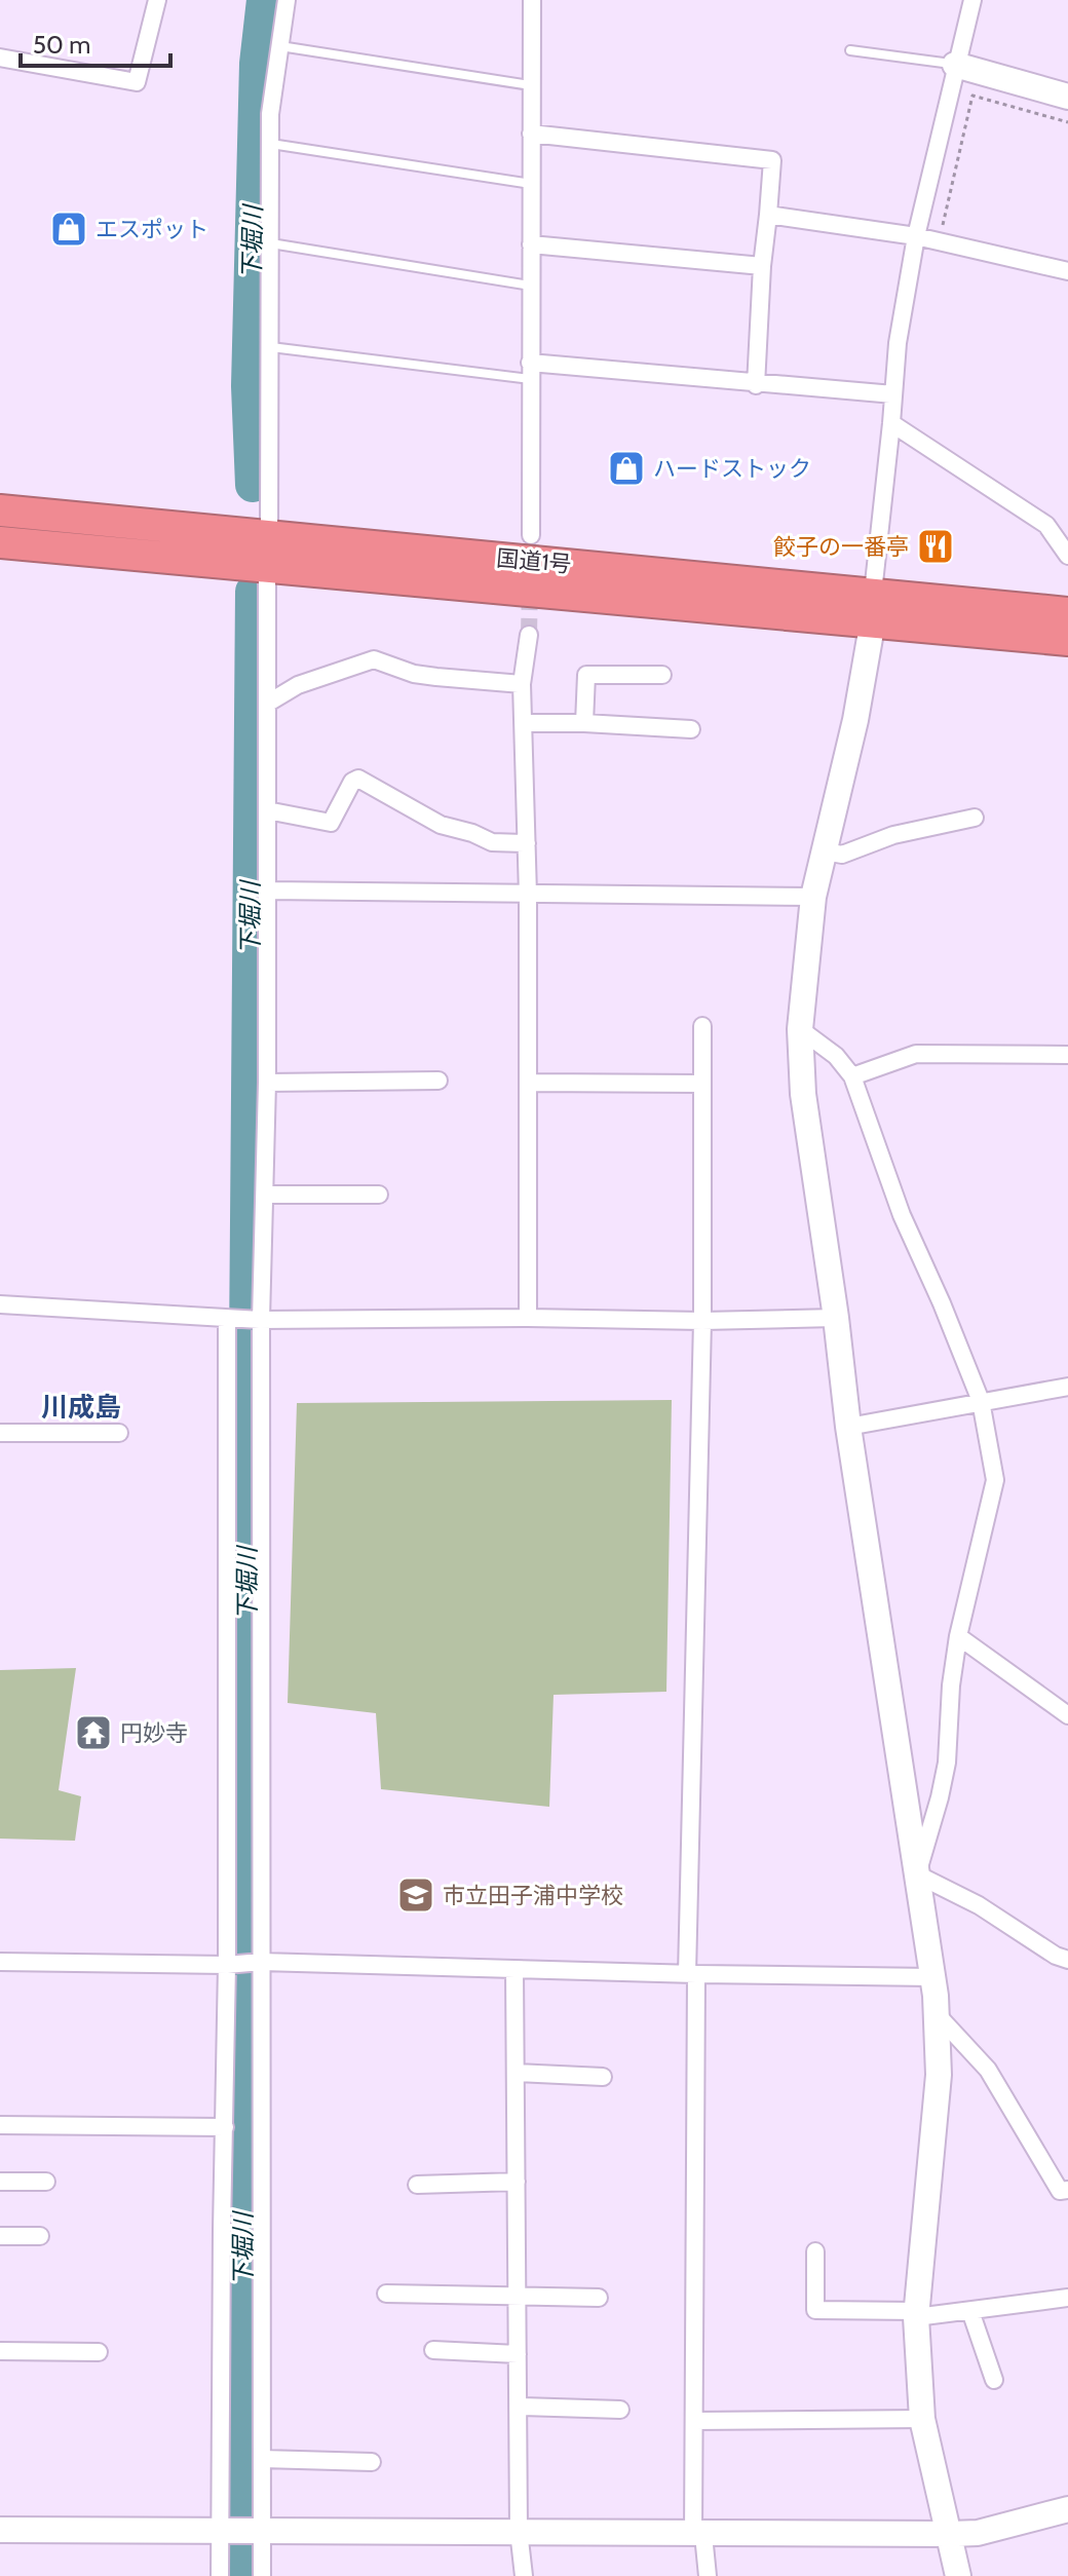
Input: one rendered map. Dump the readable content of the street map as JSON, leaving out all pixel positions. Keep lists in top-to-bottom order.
{
  "streets": {
    "highway": ["国道1号"]
  },
  "districts": ["川成島"],
  "water": ["下堀川"],
  "places": {
    "shop": ["エスポット", "ハードストック"],
    "restaurant": ["餃子の一番亭"],
    "temple": ["円妙寺"],
    "school or university": ["市立田子浦中学校"]
  },
  "scale_bar": "50 m"
}
